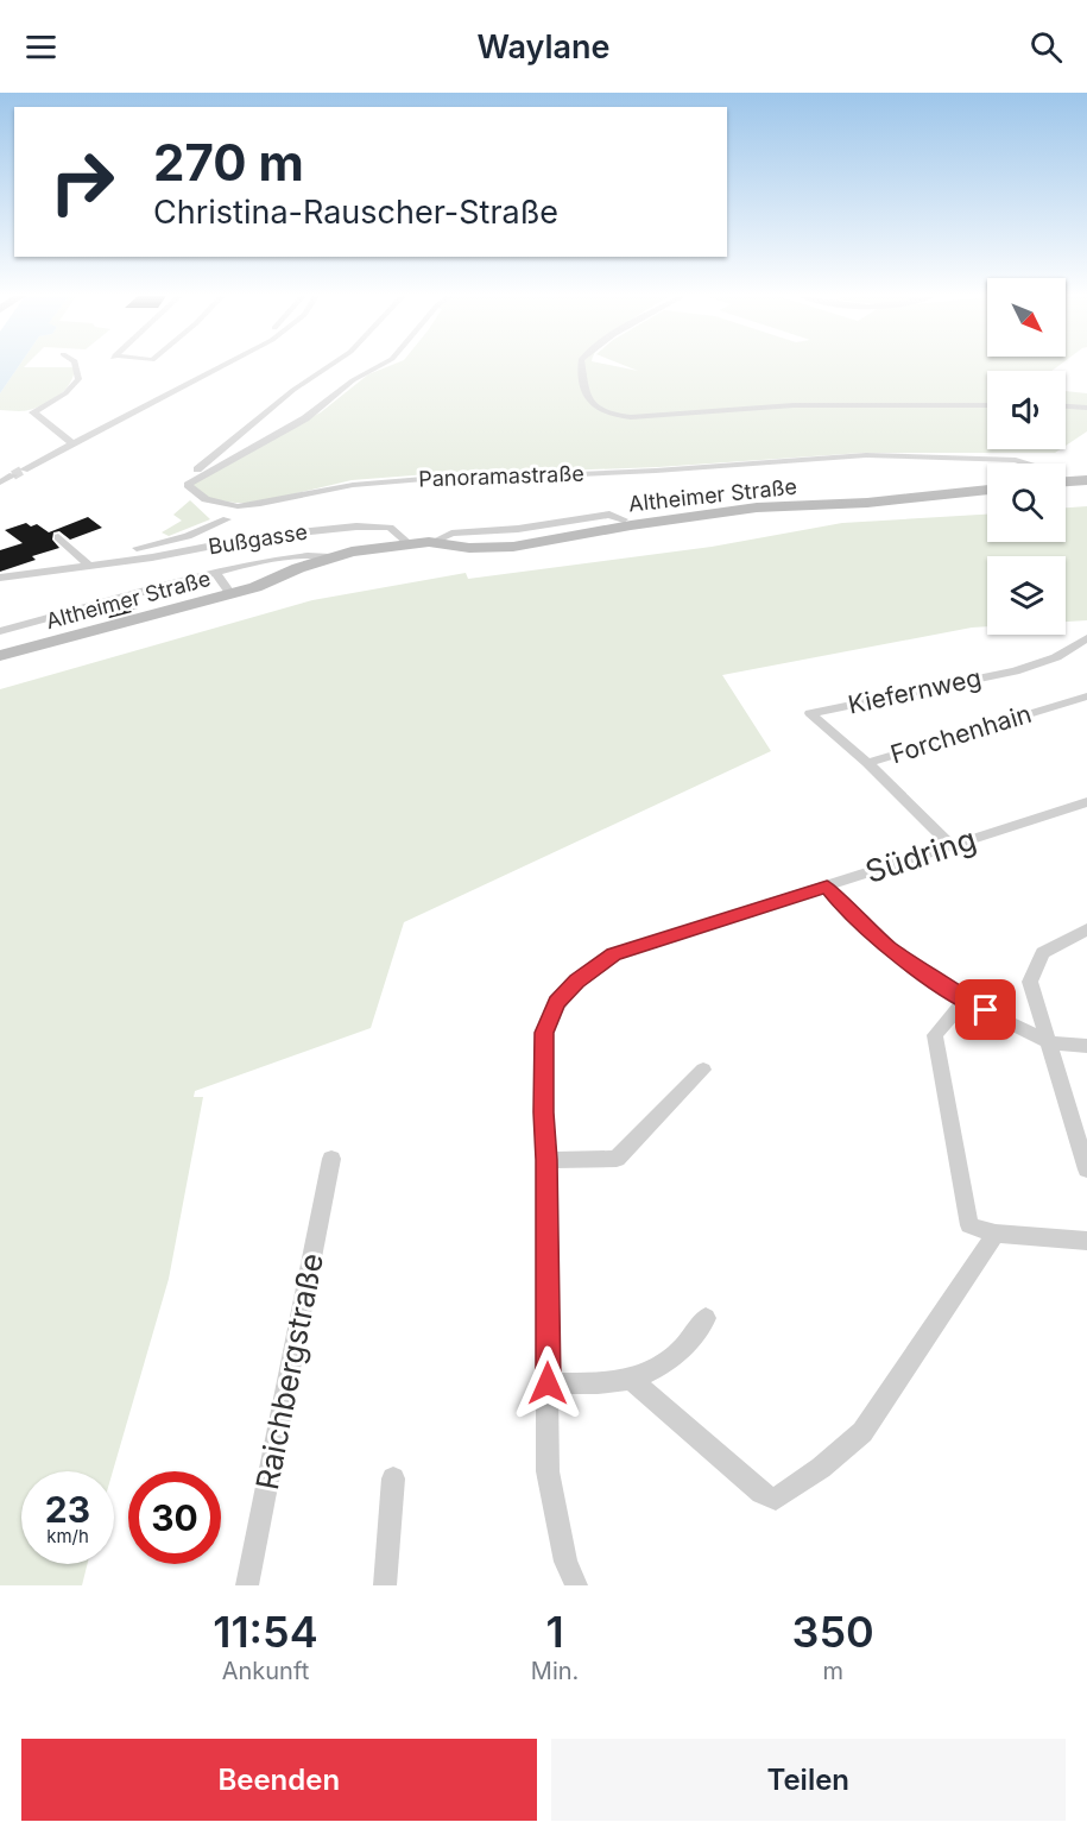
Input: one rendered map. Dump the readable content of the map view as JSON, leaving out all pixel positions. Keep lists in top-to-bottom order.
{
  "streets": {
    "street": [
      "Panoramastraße",
      "Altheimer Straße",
      "Bußgasse",
      "Kiefernweg",
      "Forchenhain",
      "Südring",
      "Raichbergstraße"
    ]
  },
  "crossings": [
    ["Altheimer Straße", "Bußgasse"],
    ["Kiefernweg", "Forchenhain"],
    ["Forchenhain", "Südring"]
  ],
  "north": "bottom right",
  "page": {
    "header": "Waylane",
    "turn": ["270 m", "Christina-Rauscher-Straße"],
    "speed": "23 km/h",
    "limit": "30",
    "eta": [
      "11:54",
      "Ankunft",
      "1",
      "Min.",
      "350",
      "m"
    ],
    "buttons": ["Beenden", "Teilen"]
  }
}
